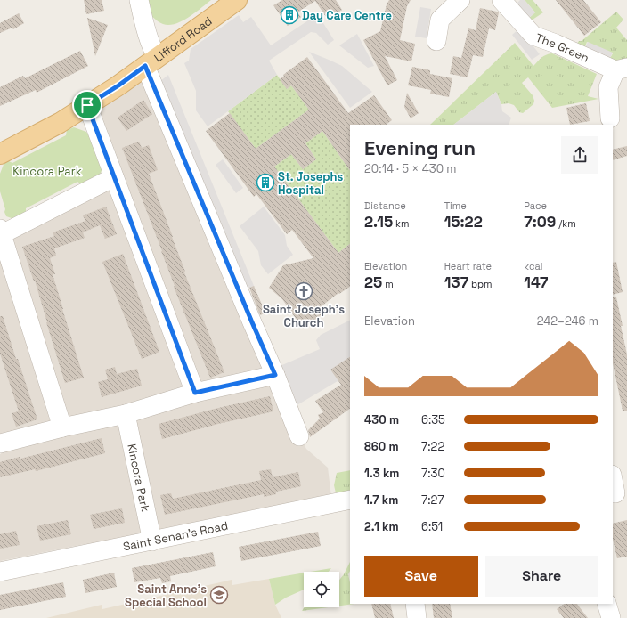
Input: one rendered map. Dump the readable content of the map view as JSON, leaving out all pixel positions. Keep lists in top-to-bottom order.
{
  "streets": {
    "main road": ["Lifford Road"],
    "street": ["The Green", "Kincora Park", "Saint Senan's Road"]
  },
  "crossings": [
    ["Kincora Park", "Saint Senan's Road"]
  ],
  "parks": ["Kincora Park"],
  "places": {
    "building": ["Day Care Centre", "St. Josephs Hospital"],
    "church": ["Saint Joseph's Church"],
    "school or university": ["Saint Anne's Special School"]
  },
  "page": {
    "heading": ["Evening run", "20:14 · 5 × 430 m"],
    "stats": [
      ["Distance", "2.15 km"],
      ["Time", "15:22"],
      ["Pace", "7:09 /km"],
      ["Elevation", "25 m"],
      ["Heart rate", "137 bpm"],
      ["kcal", "147"]
    ],
    "chart": ["Elevation", "242–246 m"],
    "list": [
      {
        "name": "430 m",
        "note": "6:35"
      },
      {
        "name": "860 m",
        "note": "7:22"
      },
      {
        "name": "1.3 km",
        "note": "7:30"
      },
      {
        "name": "1.7 km",
        "note": "7:27"
      },
      {
        "name": "2.1 km",
        "note": "6:51"
      }
    ],
    "buttons": ["Save", "Share"]
  }
}
